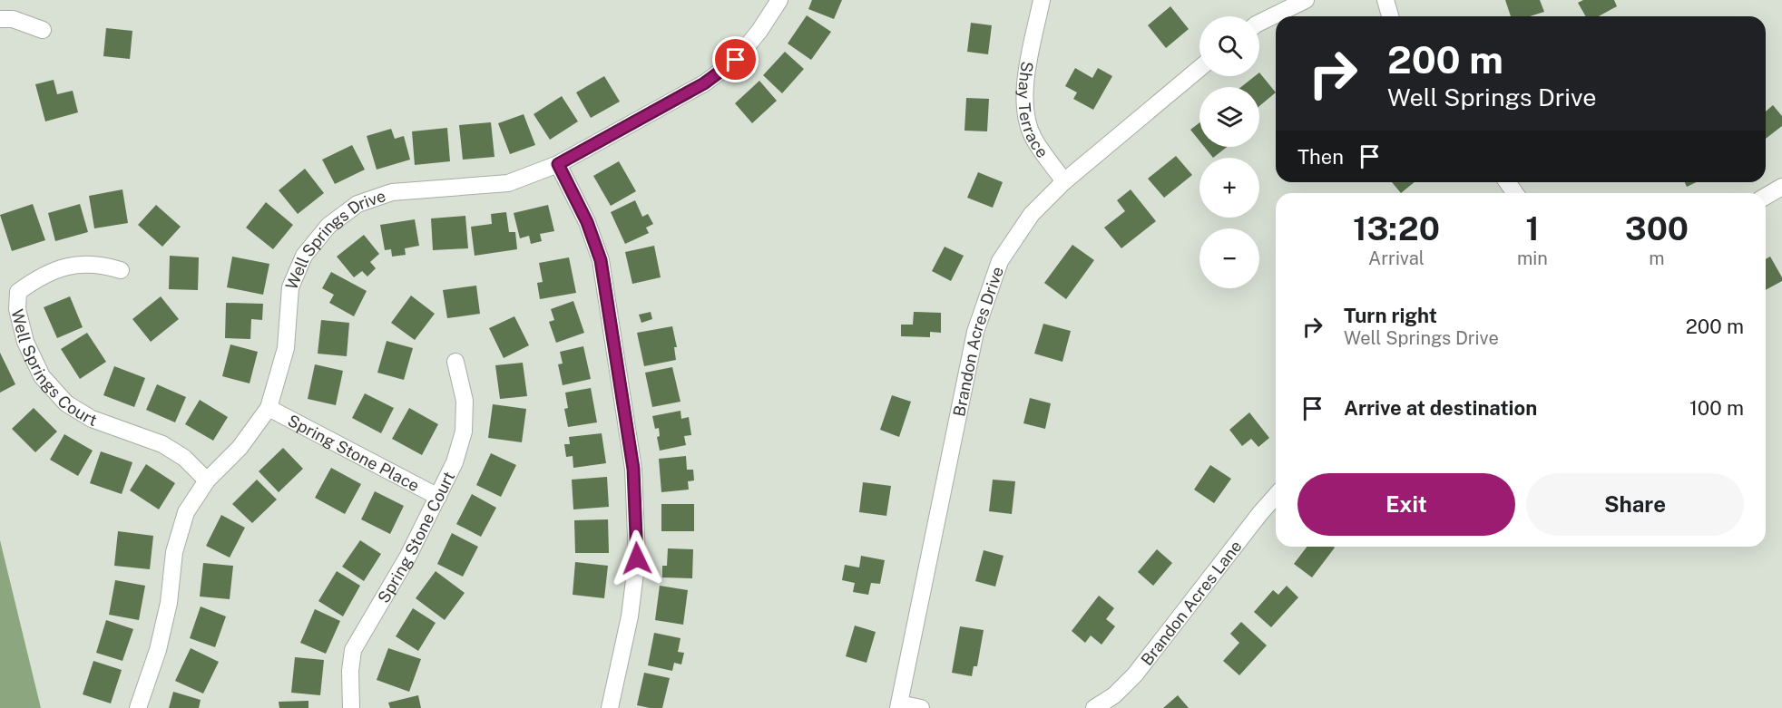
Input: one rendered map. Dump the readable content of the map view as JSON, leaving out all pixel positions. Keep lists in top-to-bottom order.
{
  "streets": {
    "street": [
      "Shay Terrace",
      "Well Springs Drive",
      "Brandon Acres Drive",
      "Well Springs Court",
      "Spring Stone Place",
      "Spring Stone Court",
      "Brandon Acres Lane"
    ]
  },
  "crossings": [
    ["Shay Terrace", "Brandon Acres Drive"],
    ["Well Springs Drive", "Well Springs Court"],
    ["Well Springs Drive", "Spring Stone Place"],
    ["Spring Stone Place", "Spring Stone Court"]
  ],
  "page": {
    "map_buttons": ["+", "−"],
    "turn": ["200 m", "Well Springs Drive"],
    "then": "Then",
    "eta": [
      "13:20",
      "Arrival",
      "1",
      "min",
      "300",
      "m"
    ],
    "list": [
      {
        "name": "Turn right",
        "note": "Well Springs Drive",
        "value": "200 m"
      },
      {
        "name": "Arrive at destination",
        "value": "100 m"
      }
    ],
    "buttons": ["Exit", "Share"]
  }
}
